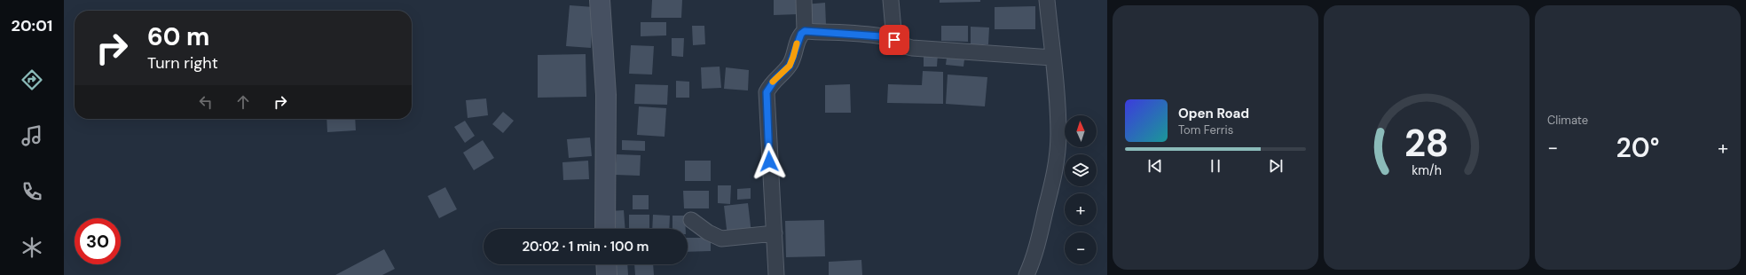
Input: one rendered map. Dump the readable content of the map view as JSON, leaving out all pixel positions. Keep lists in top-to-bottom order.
{
  "north": "top",
  "page": {
    "tabs": "20:01",
    "tile": "Climate",
    "turn": ["60 m", "Turn right"],
    "song": ["Open Road", "Tom Ferris"],
    "map_buttons": ["+", "−"],
    "heat": ["−", "20°", "+"],
    "limit": "30",
    "trip": "20:02 · 1 min · 100 m",
    "gauge": ["28", "km/h"]
  }
}
